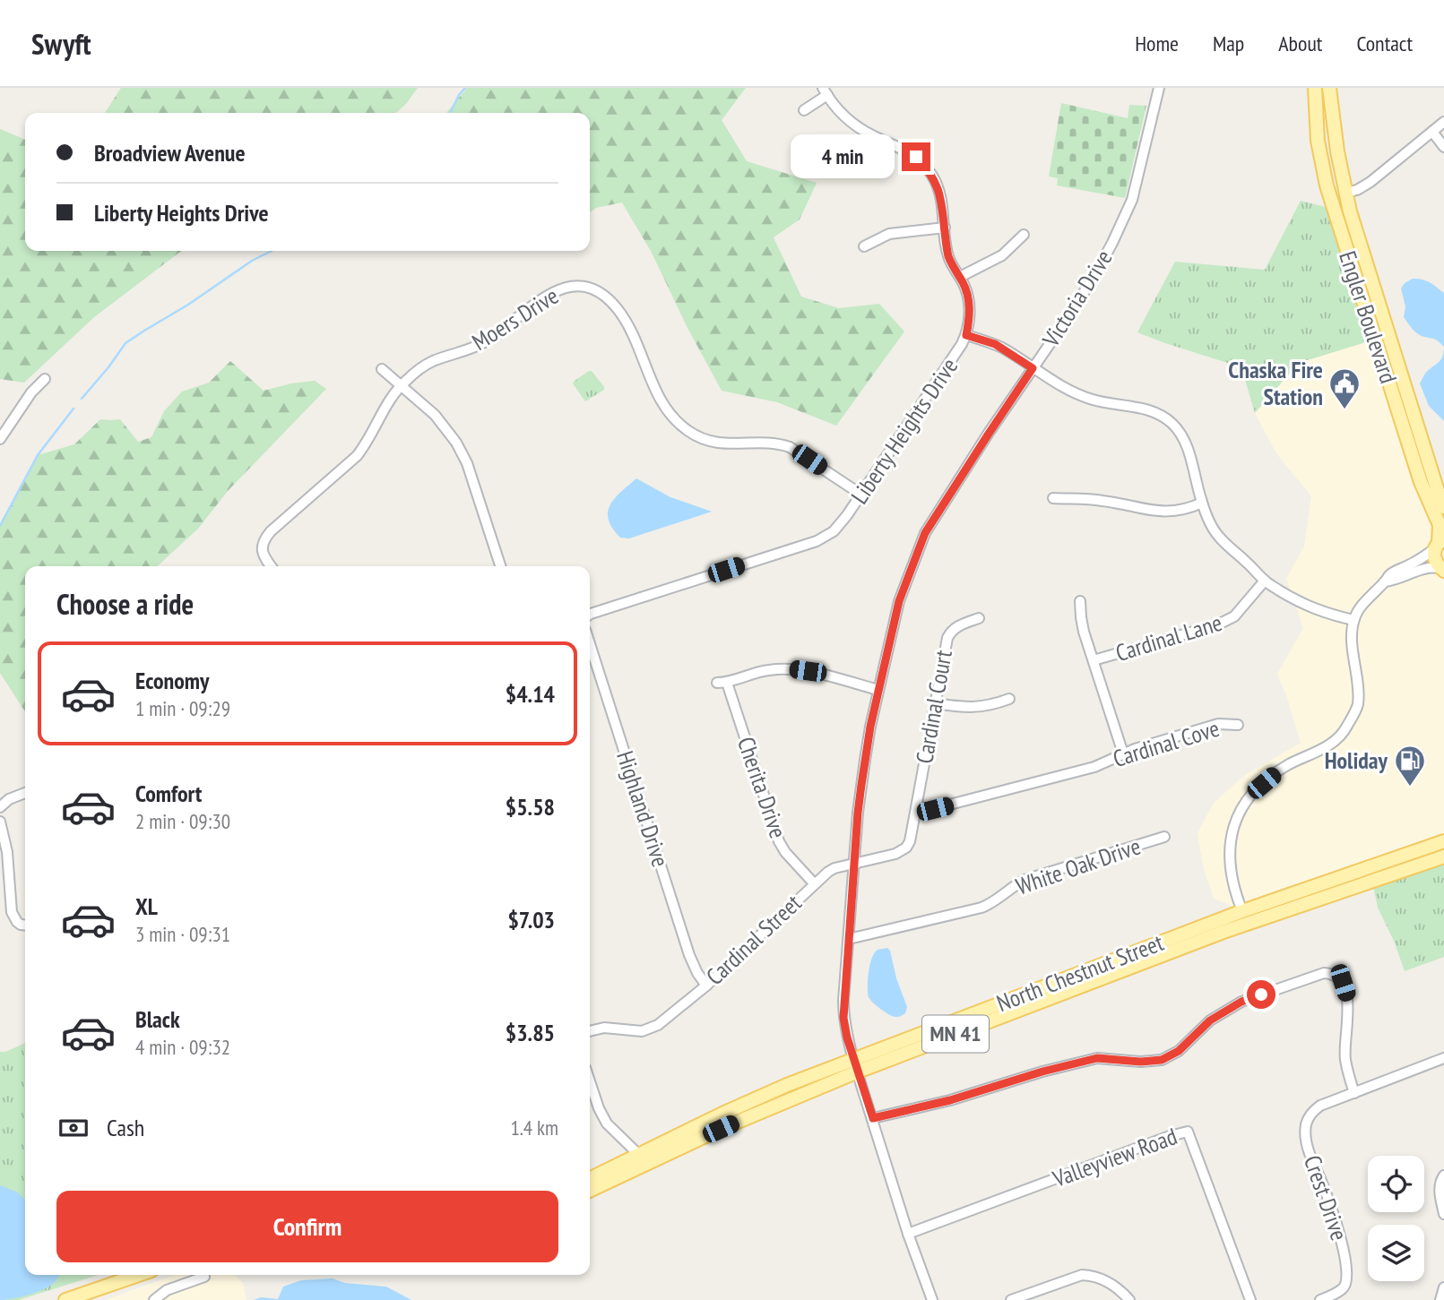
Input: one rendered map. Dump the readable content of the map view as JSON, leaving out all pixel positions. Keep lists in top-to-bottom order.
{
  "streets": {
    "main road": ["Engler Boulevard", "North Chestnut Street", "MN 41"],
    "street": [
      "Victoria Drive",
      "Moers Drive",
      "Liberty Heights Drive",
      "Cardinal Lane",
      "Cardinal Court",
      "Cardinal Cove",
      "Cherita Drive",
      "Highland Drive",
      "White Oak Drive",
      "Cardinal Street",
      "Valleyview Road",
      "Crest Drive"
    ]
  },
  "crossings": [
    ["Victoria Drive", "Cherita Drive"],
    ["Victoria Drive", "White Oak Drive"],
    ["Victoria Drive", "Cardinal Street"],
    ["Victoria Drive", "North Chestnut Street"],
    ["Victoria Drive", "Valleyview Road"],
    ["Moers Drive", "Liberty Heights Drive"],
    ["Cardinal Court", "Cardinal Cove"],
    ["Cherita Drive", "Cardinal Street"],
    ["Highland Drive", "Cardinal Street"]
  ],
  "places": {
    "public building": ["Chaska Fire Station"],
    "fuel station": ["Holiday"]
  },
  "page": {
    "header": "Swyft",
    "nav": [
      "Home",
      "Map",
      "About",
      "Contact"
    ],
    "banner": ["Broadview Avenue", "Liberty Heights Drive"],
    "bubble": "4 min",
    "heading": "Choose a ride",
    "list": [
      {
        "name": "Economy",
        "note": "1 min · 09:29",
        "value": "$4.14"
      },
      {
        "name": "Comfort",
        "note": "2 min · 09:30",
        "value": "$5.58"
      },
      {
        "name": "XL",
        "note": "3 min · 09:31",
        "value": "$7.03"
      },
      {
        "name": "Black",
        "note": "4 min · 09:32",
        "value": "$3.85"
      }
    ],
    "pay": ["Cash", "1.4 km"],
    "buttons": "Confirm"
  }
}
